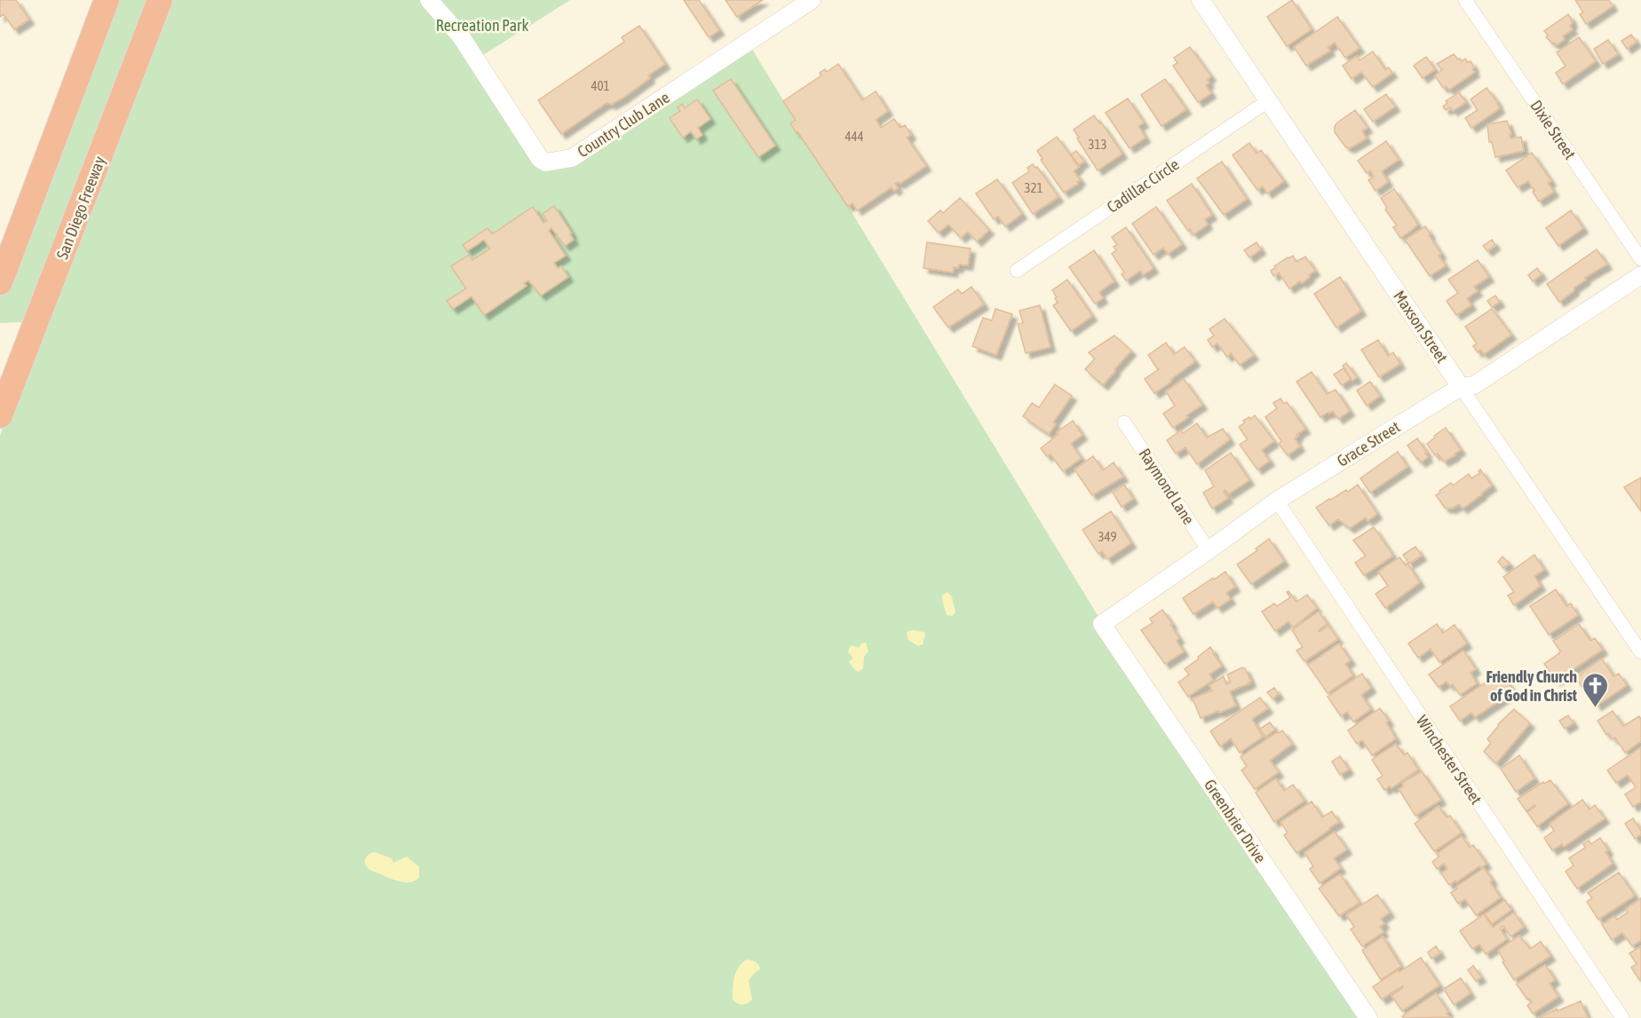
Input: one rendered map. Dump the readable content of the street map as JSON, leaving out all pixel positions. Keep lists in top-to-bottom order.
{
  "streets": {
    "highway": ["San Diego Freeway"],
    "street": [
      "Country Club Lane",
      "Dixie Street",
      "Cadillac Circle",
      "Maxson Street",
      "Grace Street",
      "Raymond Lane",
      "Winchester Street",
      "Greenbrier Drive"
    ]
  },
  "crossings": [
    ["Cadillac Circle", "Maxson Street"],
    ["Maxson Street", "Grace Street"],
    ["Grace Street", "Raymond Lane"],
    ["Grace Street", "Winchester Street"],
    ["Grace Street", "Greenbrier Drive"]
  ],
  "parks": ["Recreation Park"],
  "places": {
    "church": ["Friendly Church of God in Christ"]
  },
  "house_numbers": [
    "401",
    "444",
    "313",
    "321",
    "349"
  ]
}
